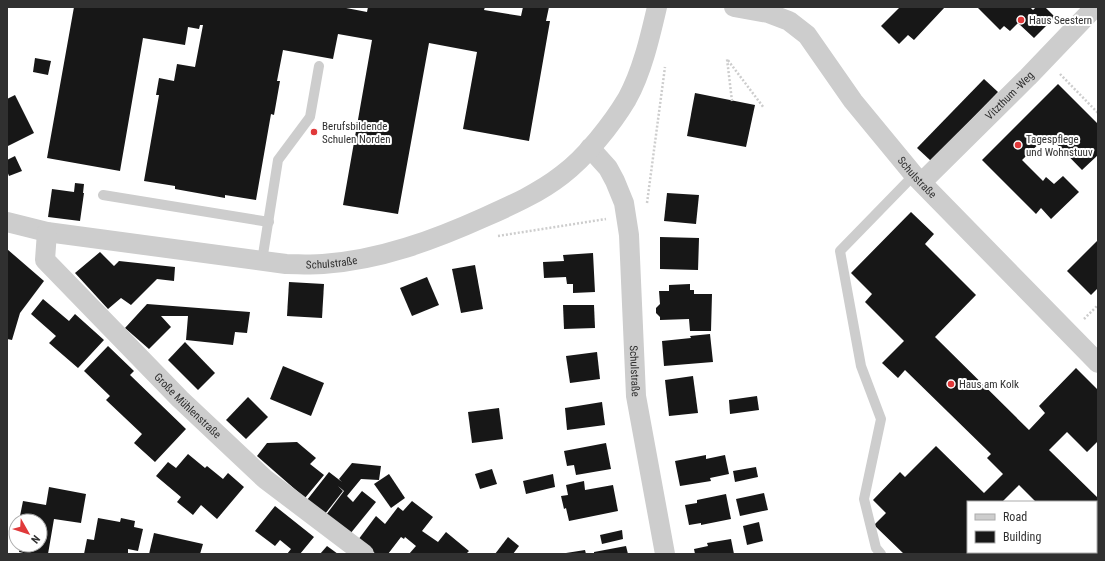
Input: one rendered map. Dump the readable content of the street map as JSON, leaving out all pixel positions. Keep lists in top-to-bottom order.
{
  "streets": {
    "street": ["Vitzthum -Weg", "Schulstraße", "Große Mühlenstraße"]
  },
  "crossings": [
    ["Vitzthum -Weg", "Schulstraße"],
    ["Schulstraße", "Große Mühlenstraße"]
  ],
  "places": [
    "Haus Seestern",
    "Berufsbildende Schulen Norden",
    "Tagespflege und Wohnstuuv",
    "Haus am Kolk"
  ],
  "legend": ["Road", "Building"],
  "north": "bottom right"
}
